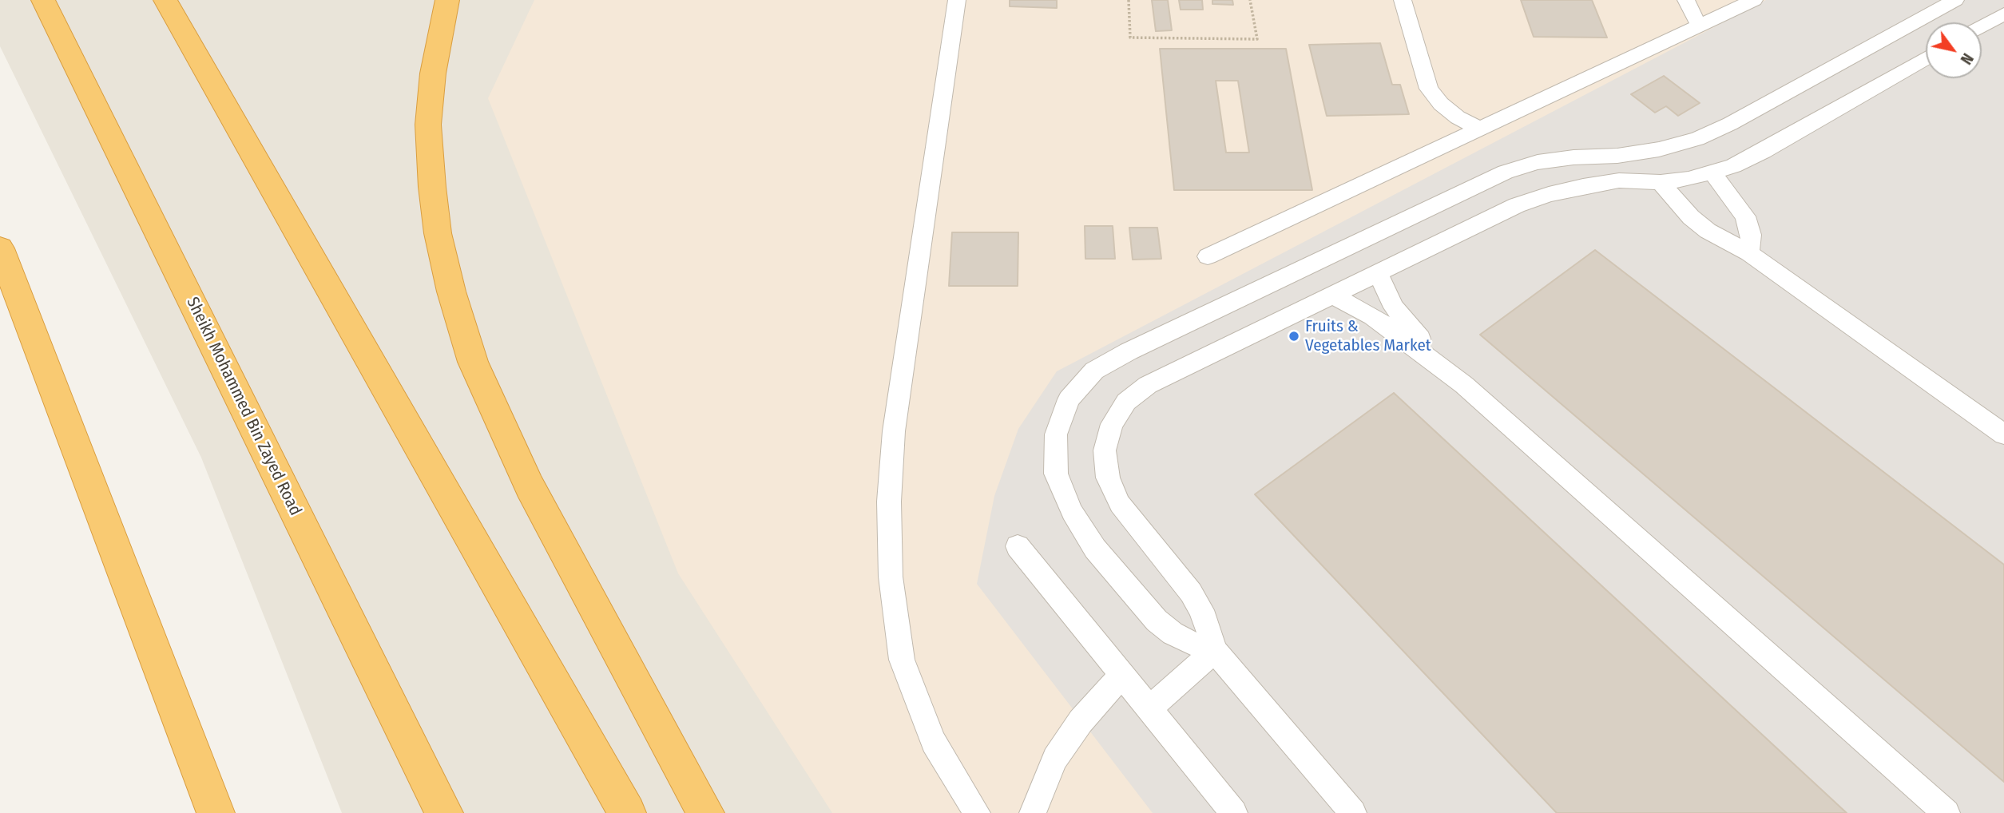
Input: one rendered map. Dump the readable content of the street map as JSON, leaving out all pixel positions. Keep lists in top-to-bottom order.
{
  "streets": {
    "highway": ["Sheikh Mohammed Bin Zayed Road"]
  },
  "places": ["Fruits & Vegetables Market"],
  "north": "bottom right"
}
